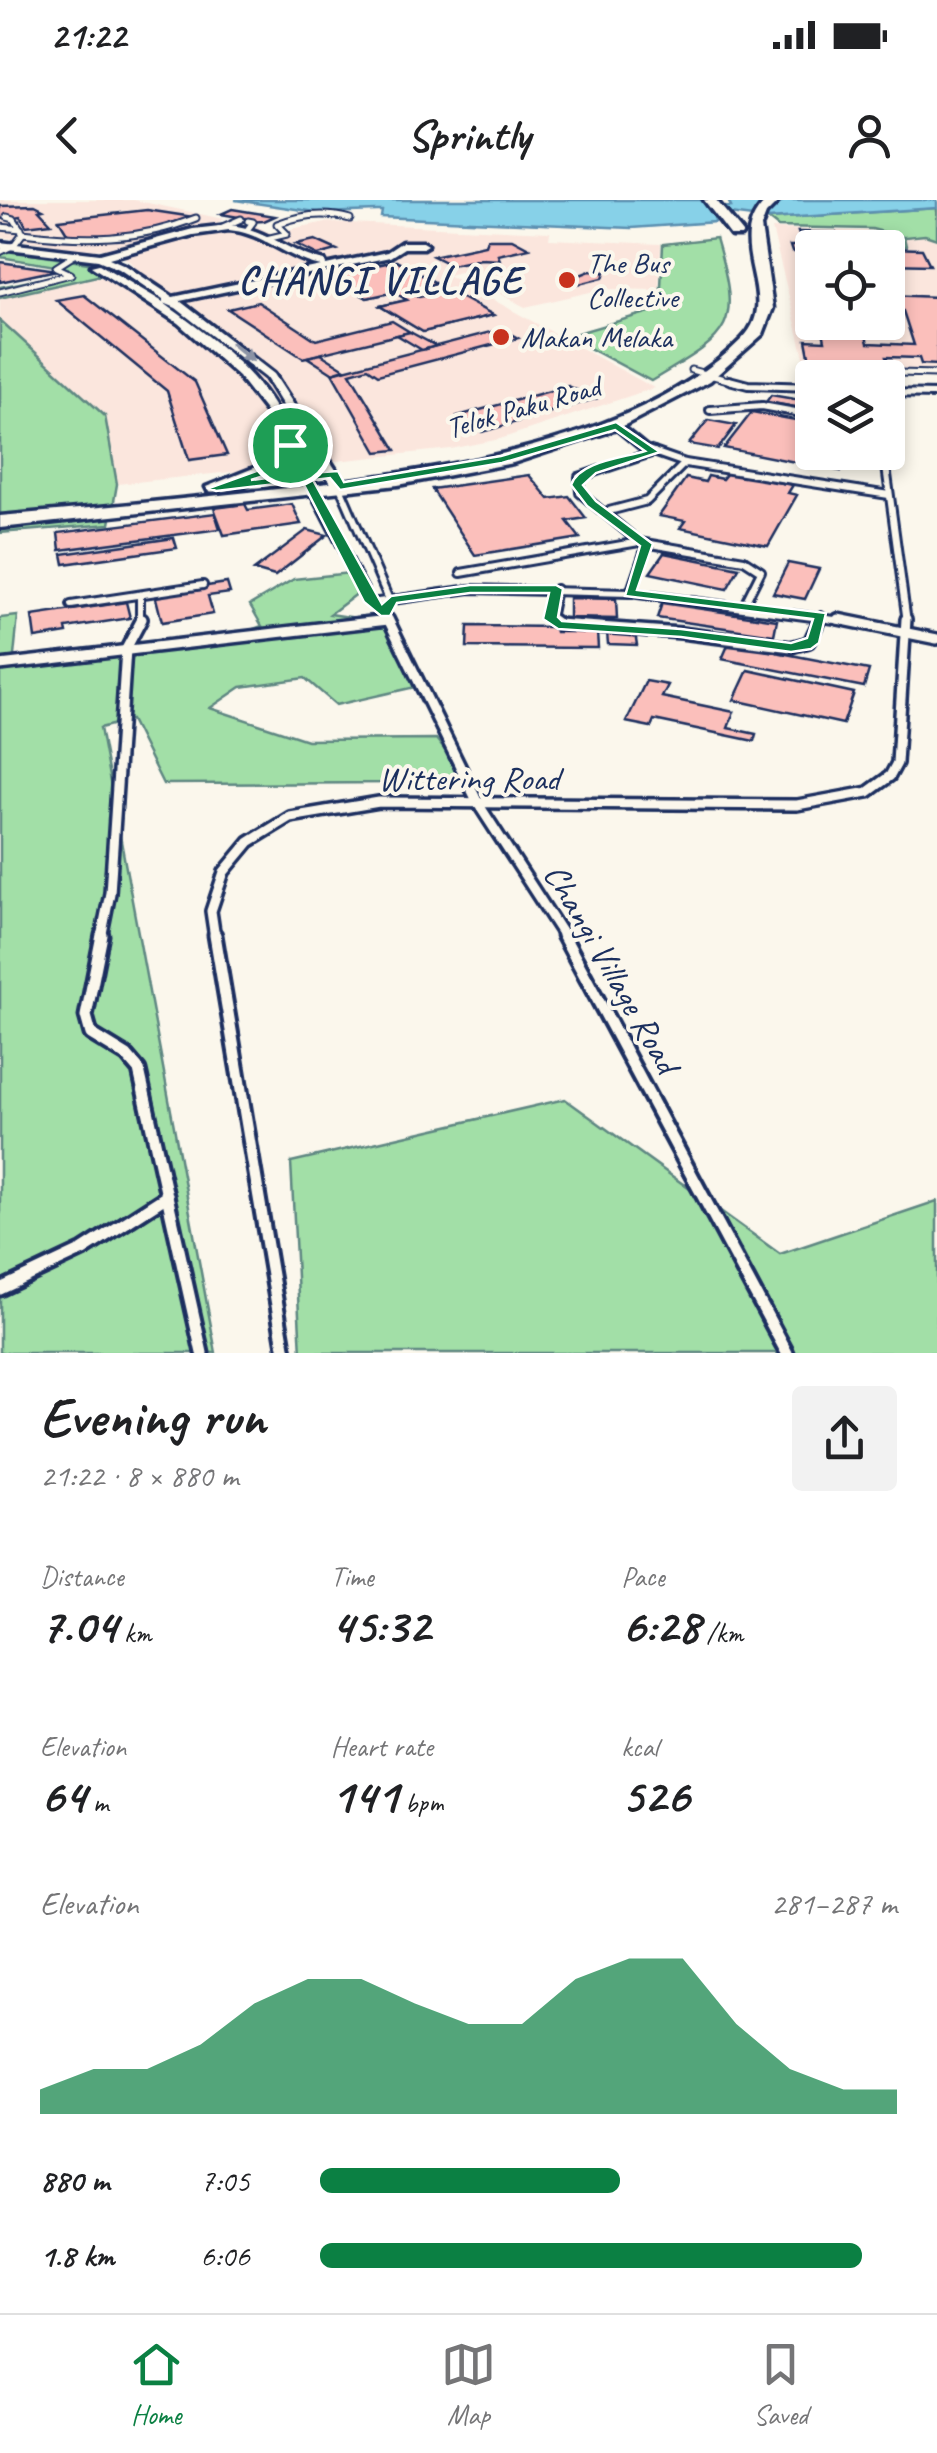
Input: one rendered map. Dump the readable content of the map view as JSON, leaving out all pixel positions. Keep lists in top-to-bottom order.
{
  "streets": {
    "main road": ["Telok Paku Road"],
    "street": ["Changi Village Road"],
    "lane": ["Wittering Road"]
  },
  "crossings": [
    ["Wittering Road", "Changi Village Road"]
  ],
  "districts": ["CHANGI VILLAGE"],
  "places": ["The Bus Collective", "Makan Melaka"],
  "page": {
    "status": "21:22",
    "header": "Sprintly",
    "heading": ["Evening run", "21:22 · 8 × 880 m"],
    "stats": [
      ["Distance", "7.04 km"],
      ["Time", "45:32"],
      ["Pace", "6:28 /km"],
      ["Elevation", "64 m"],
      ["Heart rate", "141 bpm"],
      ["kcal", "526"]
    ],
    "chart": ["Elevation", "281–287 m"],
    "list": [
      {
        "name": "880 m",
        "note": "7:05"
      },
      {
        "name": "1.8 km",
        "note": "6:06"
      }
    ],
    "tabs": ["Home", "Map", "Saved"]
  }
}
